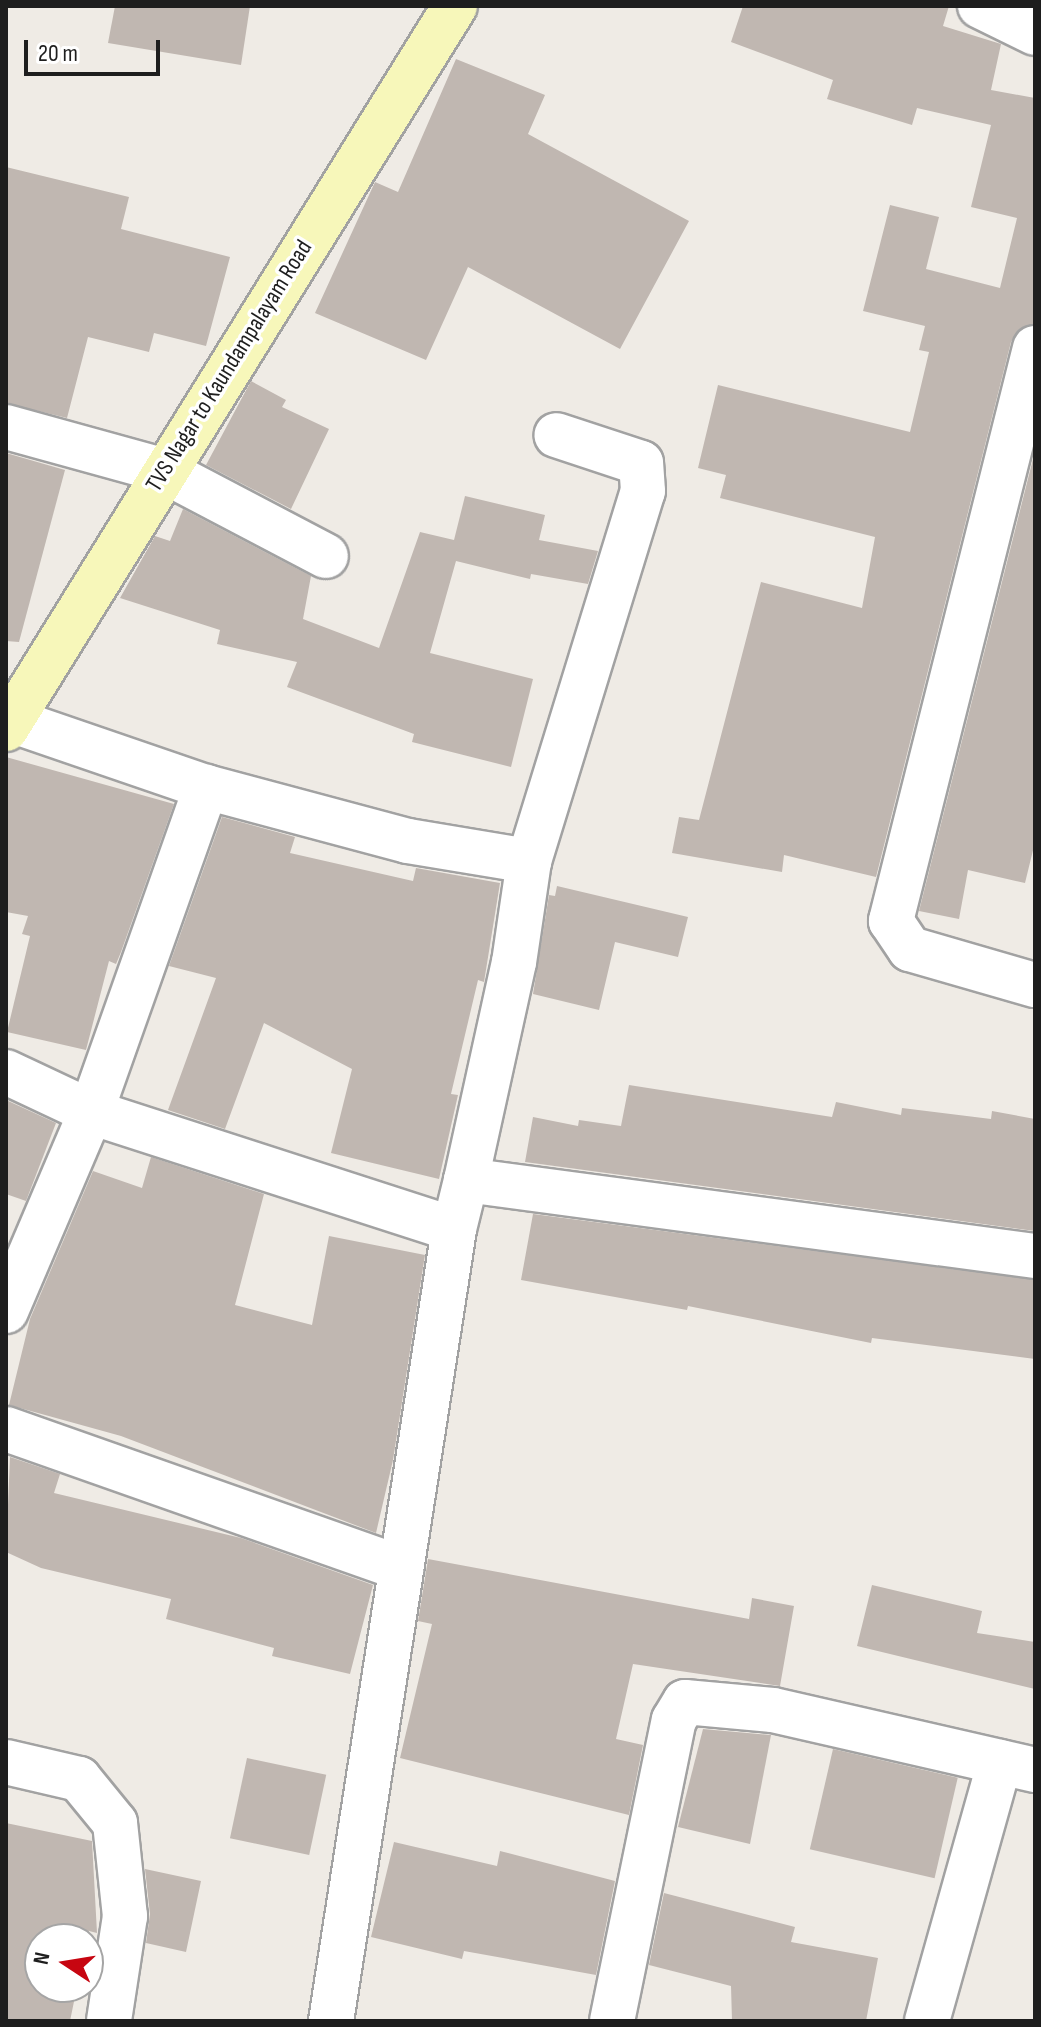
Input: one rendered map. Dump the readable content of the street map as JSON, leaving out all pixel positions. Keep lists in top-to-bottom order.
{
  "streets": {
    "street": ["TVS Nagar to Kaundampalayam Road"]
  },
  "scale_bar": "20 m",
  "north": "left"
}
